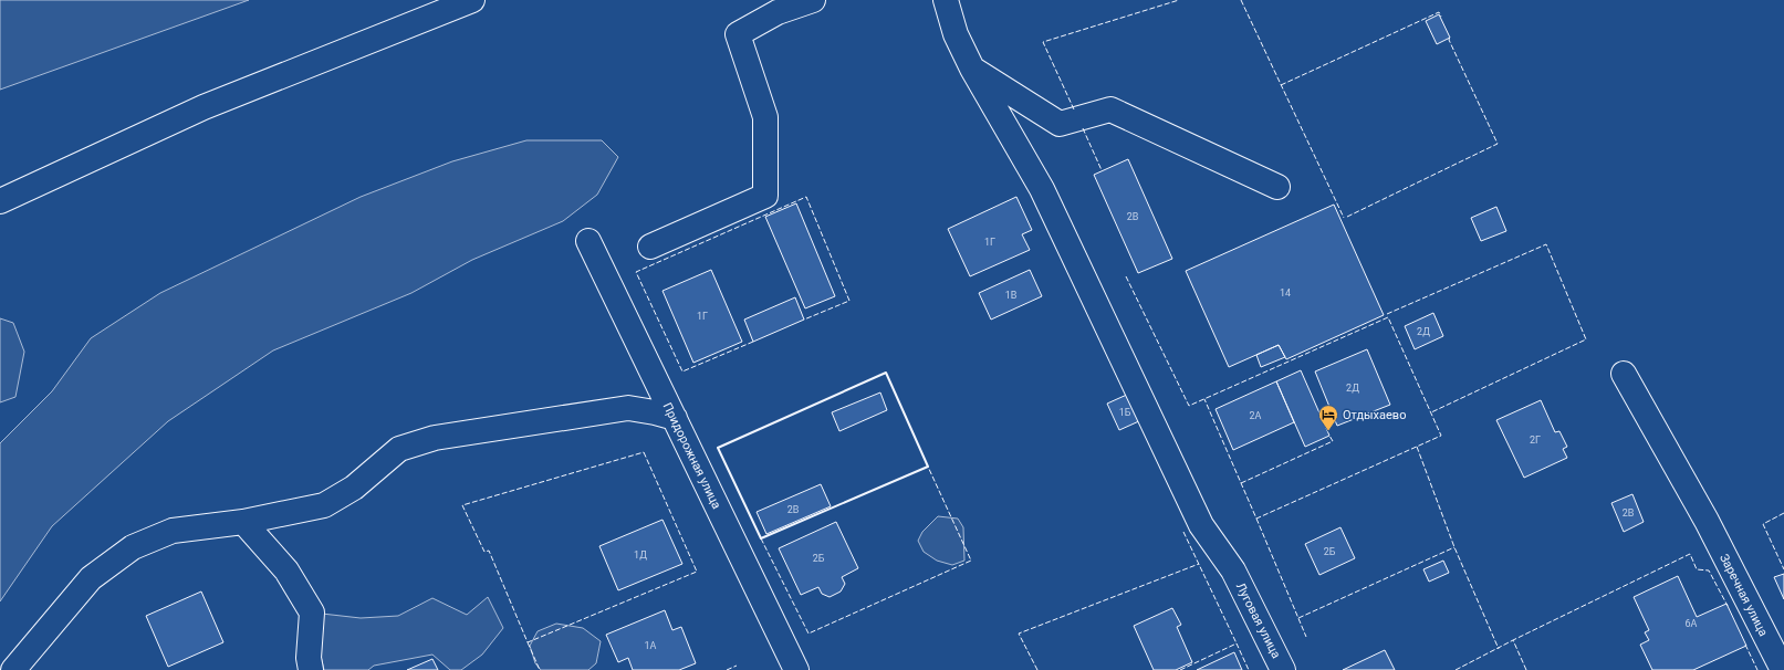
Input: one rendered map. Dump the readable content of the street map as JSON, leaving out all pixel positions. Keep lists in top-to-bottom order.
{
  "streets": {
    "main road": ["Придорожная улица", "Заречная улица", "Луговая улица"]
  },
  "places": {
    "hotel": ["Отдыхаево"]
  },
  "house_numbers": [
    "2В",
    "1Г",
    "14",
    "1В",
    "1Г",
    "2Д",
    "2Д",
    "1Б",
    "2А",
    "2Г",
    "2В",
    "2В",
    "2Б",
    "1Д",
    "2Б",
    "6А",
    "1А"
  ]
}
